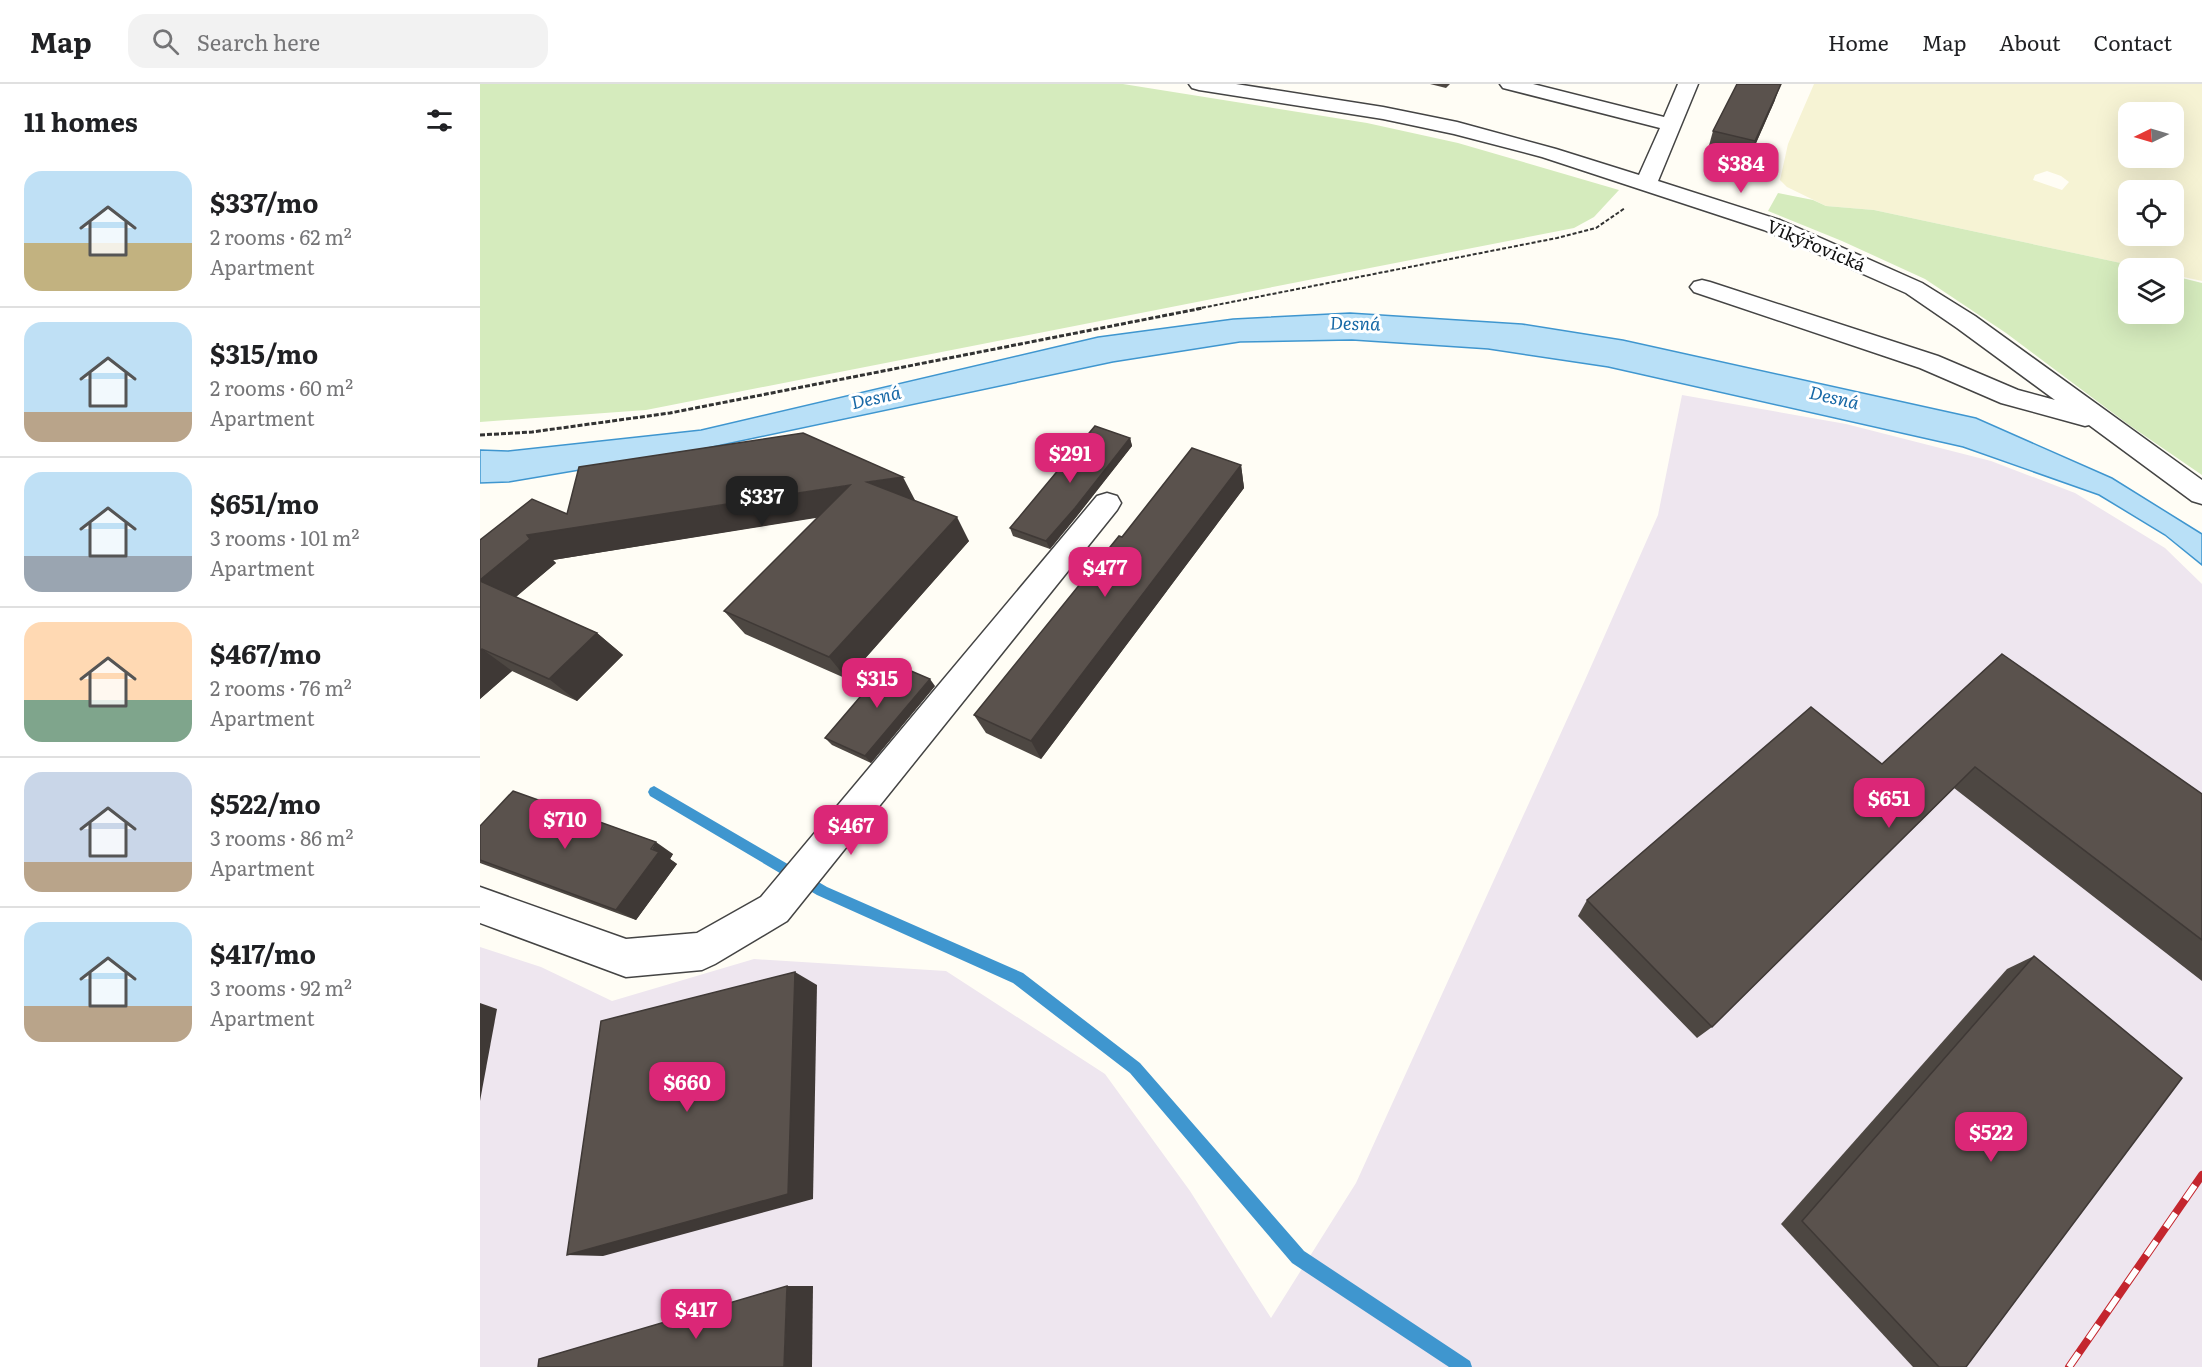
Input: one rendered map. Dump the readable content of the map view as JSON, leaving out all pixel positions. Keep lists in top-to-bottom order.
{
  "streets": {
    "street": ["Vikýřovická"]
  },
  "water": ["Desná"],
  "north": "left",
  "page": {
    "header": "Map",
    "search": "Search here",
    "nav": [
      "Home",
      "Map",
      "About",
      "Contact"
    ],
    "heading": "11 homes",
    "price": [
      "$384",
      "$291",
      "$337",
      "$477",
      "$315",
      "$651",
      "$710",
      "$467",
      "$660",
      "$522",
      "$417"
    ],
    "list": [
      {
        "name": "$337/mo",
        "note": "2 rooms · 62 m² · Apartment"
      },
      {
        "name": "$315/mo",
        "note": "2 rooms · 60 m² · Apartment"
      },
      {
        "name": "$651/mo",
        "note": "3 rooms · 101 m² · Apartment"
      },
      {
        "name": "$467/mo",
        "note": "2 rooms · 76 m² · Apartment"
      },
      {
        "name": "$522/mo",
        "note": "3 rooms · 86 m² · Apartment"
      },
      {
        "name": "$417/mo",
        "note": "3 rooms · 92 m² · Apartment"
      }
    ]
  }
}
